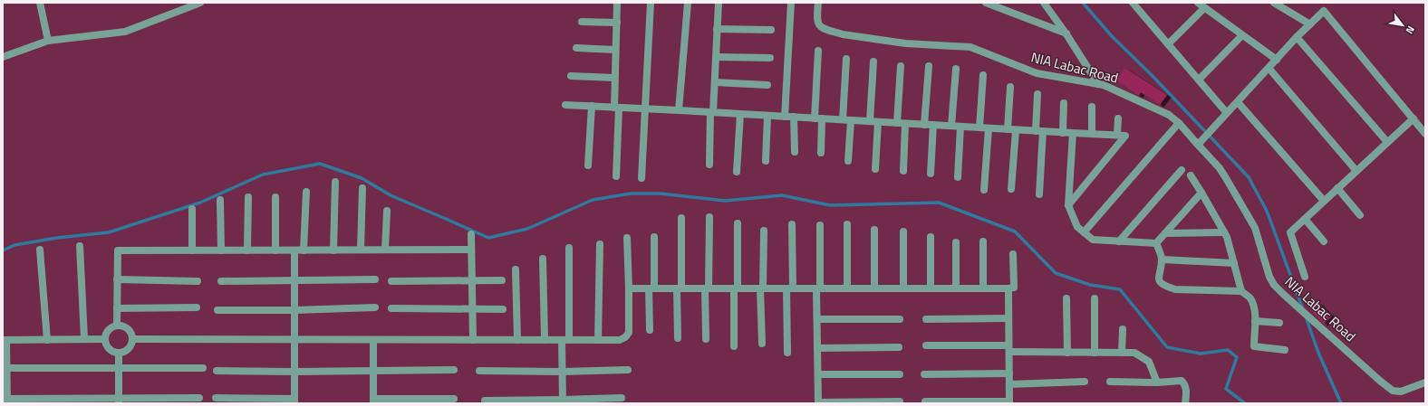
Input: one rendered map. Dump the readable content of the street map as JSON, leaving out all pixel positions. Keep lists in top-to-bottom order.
{
  "streets": {
    "street": ["NIA Labac Road"]
  },
  "north": "bottom right"
}
